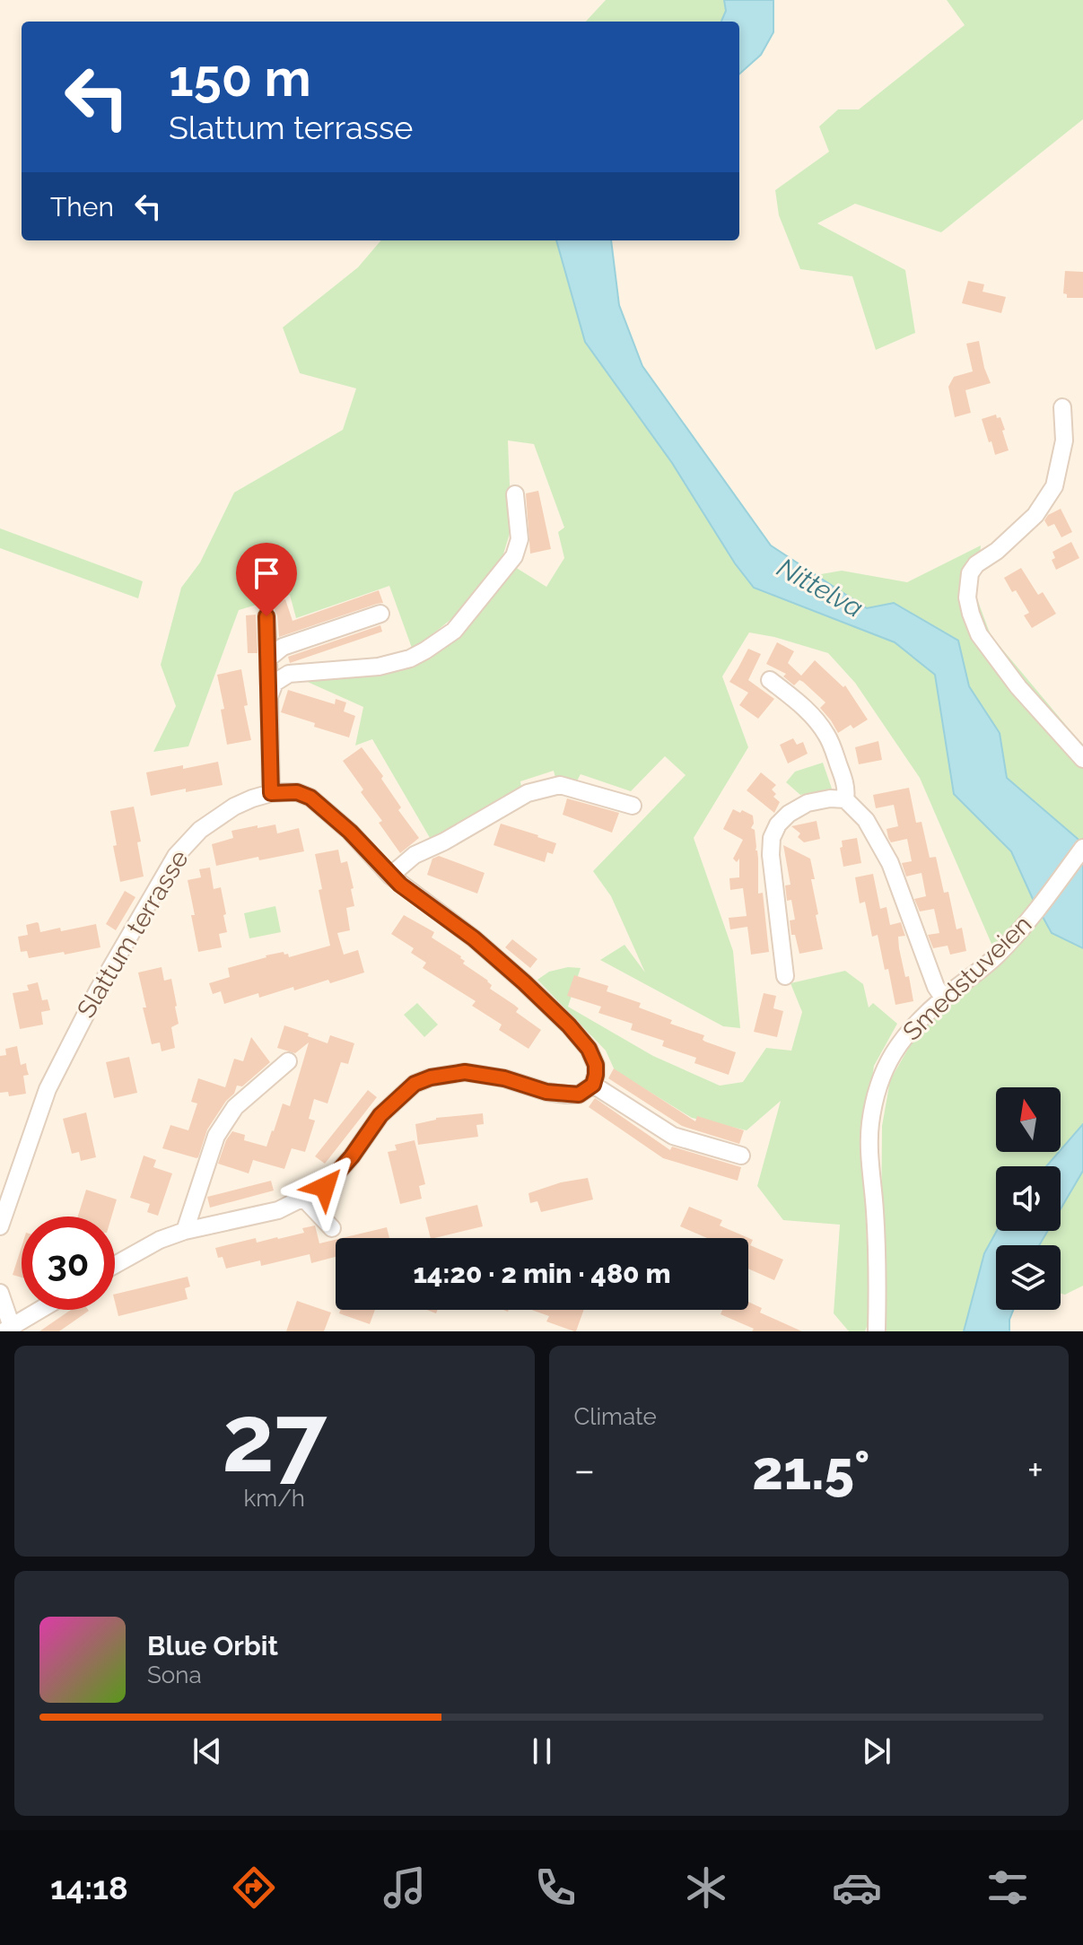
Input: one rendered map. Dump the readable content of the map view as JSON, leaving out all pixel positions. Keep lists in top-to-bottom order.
{
  "streets": {
    "street": ["Slattum terrasse", "Smedstuveien"]
  },
  "water": ["Nittelva"],
  "north": "top",
  "page": {
    "turn": ["150 m", "Slattum terrasse"],
    "then": "Then",
    "limit": "30",
    "trip": "14:20 · 2 min · 480 m",
    "tile": [
      ["27", "km/h"],
      "Climate"
    ],
    "heat": ["−", "21.5°", "+"],
    "song": ["Blue Orbit", "Sona"],
    "tabs": "14:18"
  }
}
